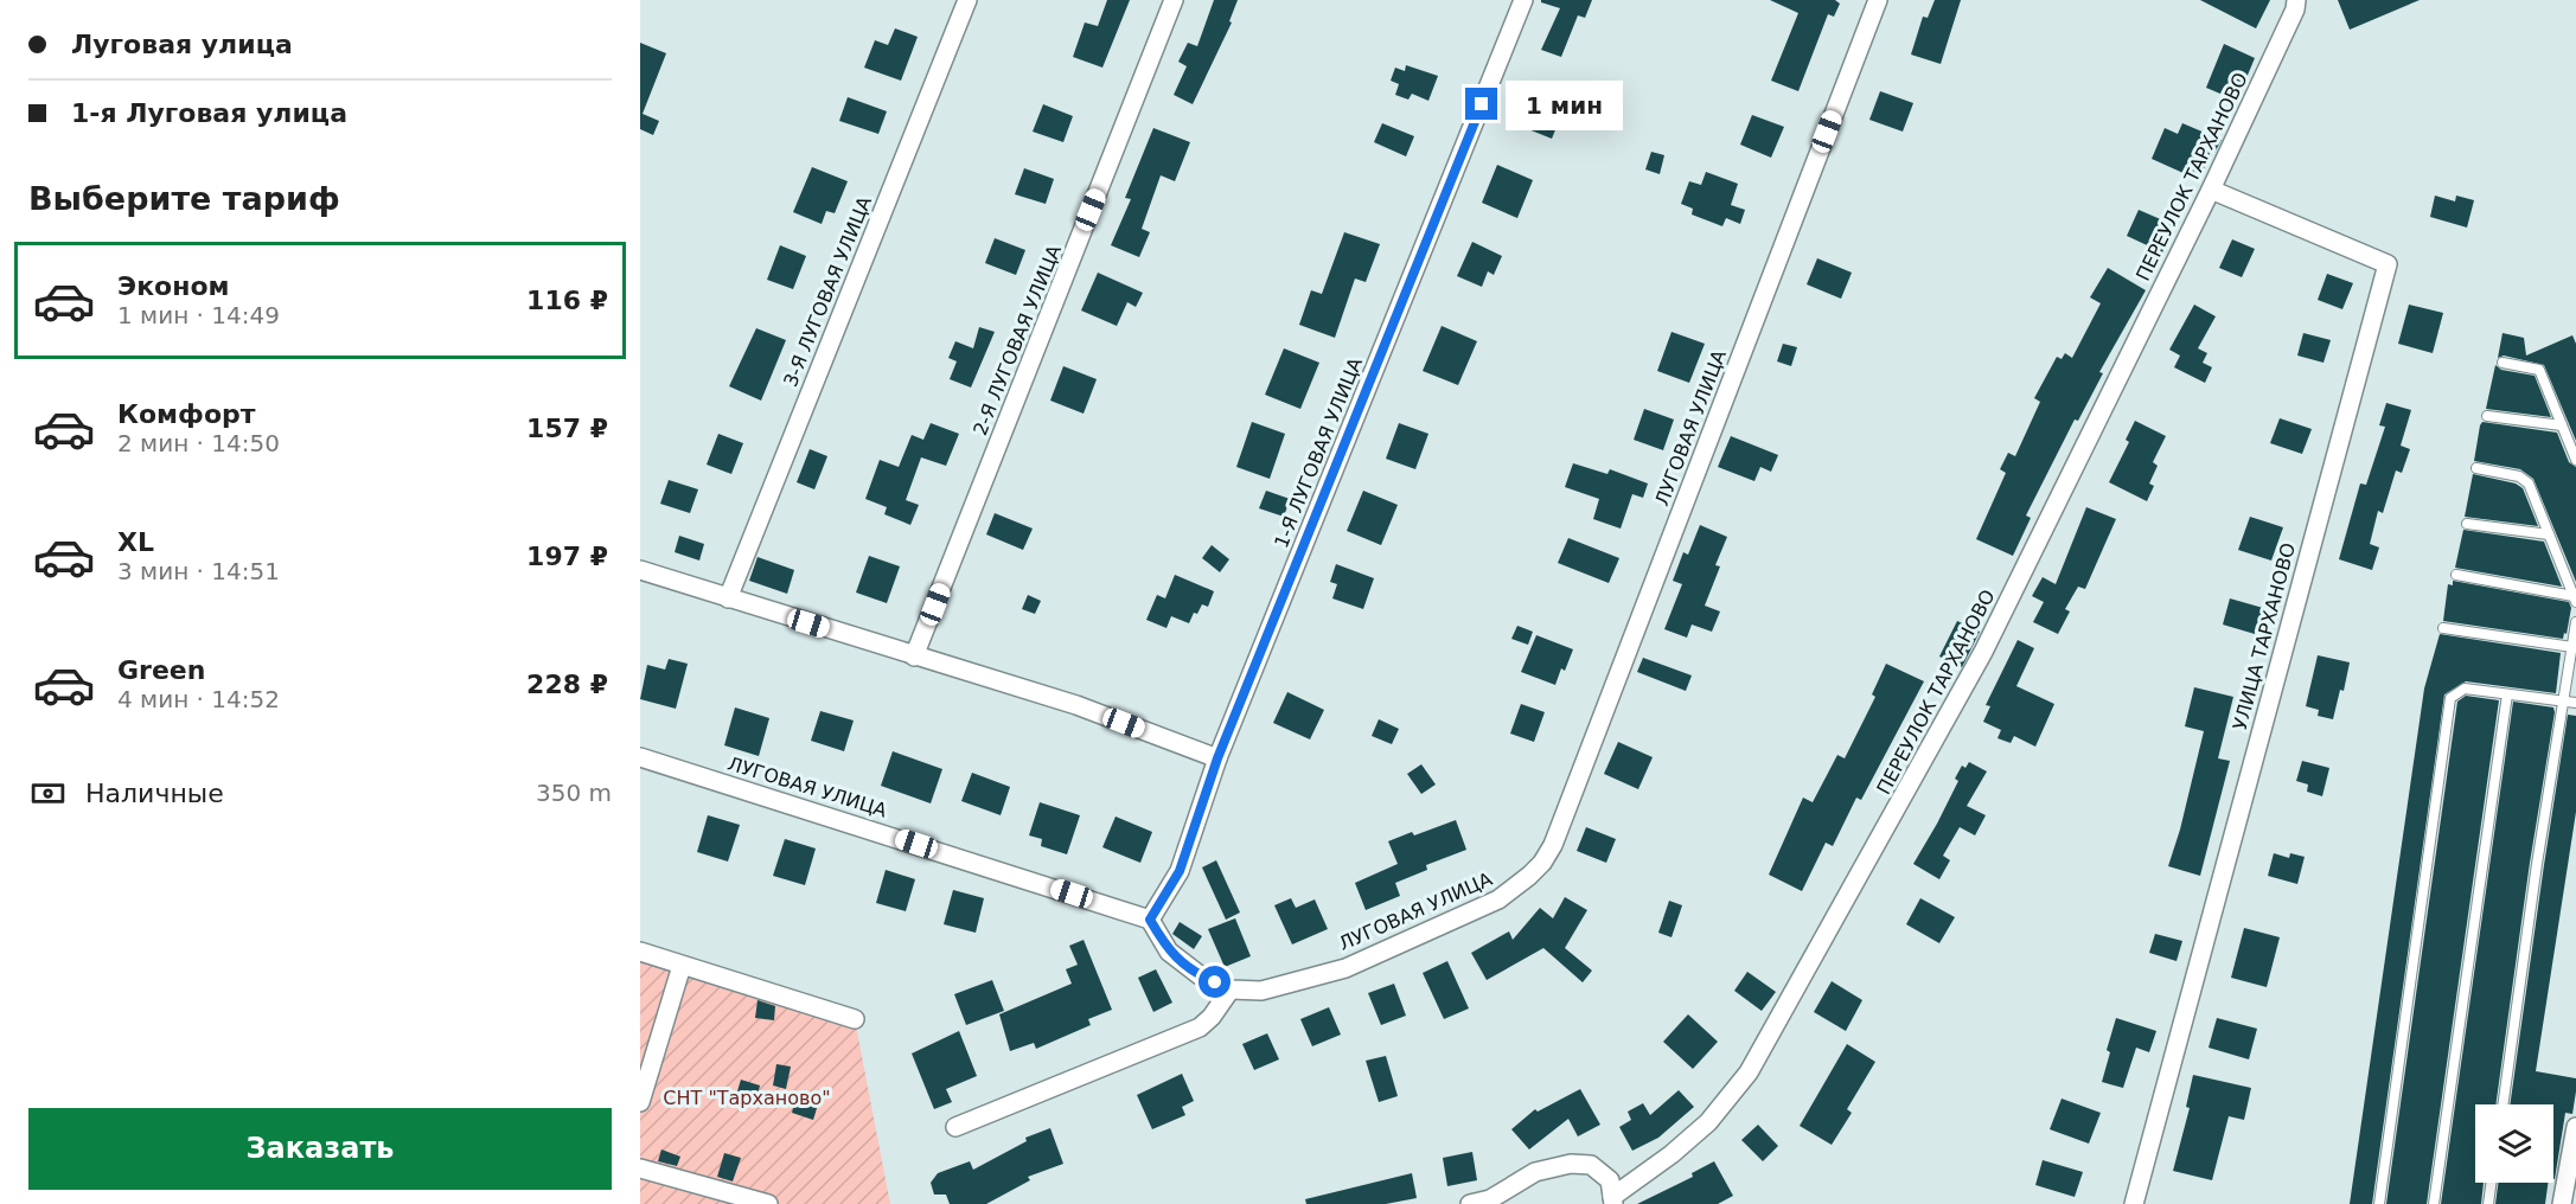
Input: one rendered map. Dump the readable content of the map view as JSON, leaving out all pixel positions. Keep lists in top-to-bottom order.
{
  "streets": {
    "street": [
      "ПЕРЕУЛОК ТАРХАНОВО",
      "3-Я ЛУГОВАЯ УЛИЦА",
      "2-Я ЛУГОВАЯ УЛИЦА",
      "ЛУГОВАЯ УЛИЦА",
      "1-Я ЛУГОВАЯ УЛИЦА",
      "УЛИЦА ТАРХАНОВО"
    ]
  },
  "crossings": [
    ["ПЕРЕУЛОК ТАРХАНОВО", "УЛИЦА ТАРХАНОВО"],
    ["ЛУГОВАЯ УЛИЦА", "1-Я ЛУГОВАЯ УЛИЦА"]
  ],
  "parks": ["СНТ \"Тарханово\""],
  "page": {
    "banner": ["Луговая улица", "1-я Луговая улица"],
    "bubble": "1 мин",
    "heading": "Выберите тариф",
    "list": [
      {
        "name": "Эконом",
        "note": "1 мин · 14:49",
        "value": "116 ₽"
      },
      {
        "name": "Комфорт",
        "note": "2 мин · 14:50",
        "value": "157 ₽"
      },
      {
        "name": "XL",
        "note": "3 мин · 14:51",
        "value": "197 ₽"
      },
      {
        "name": "Green",
        "note": "4 мин · 14:52",
        "value": "228 ₽"
      }
    ],
    "pay": ["Наличные", "350 m"],
    "buttons": "Заказать"
  }
}
